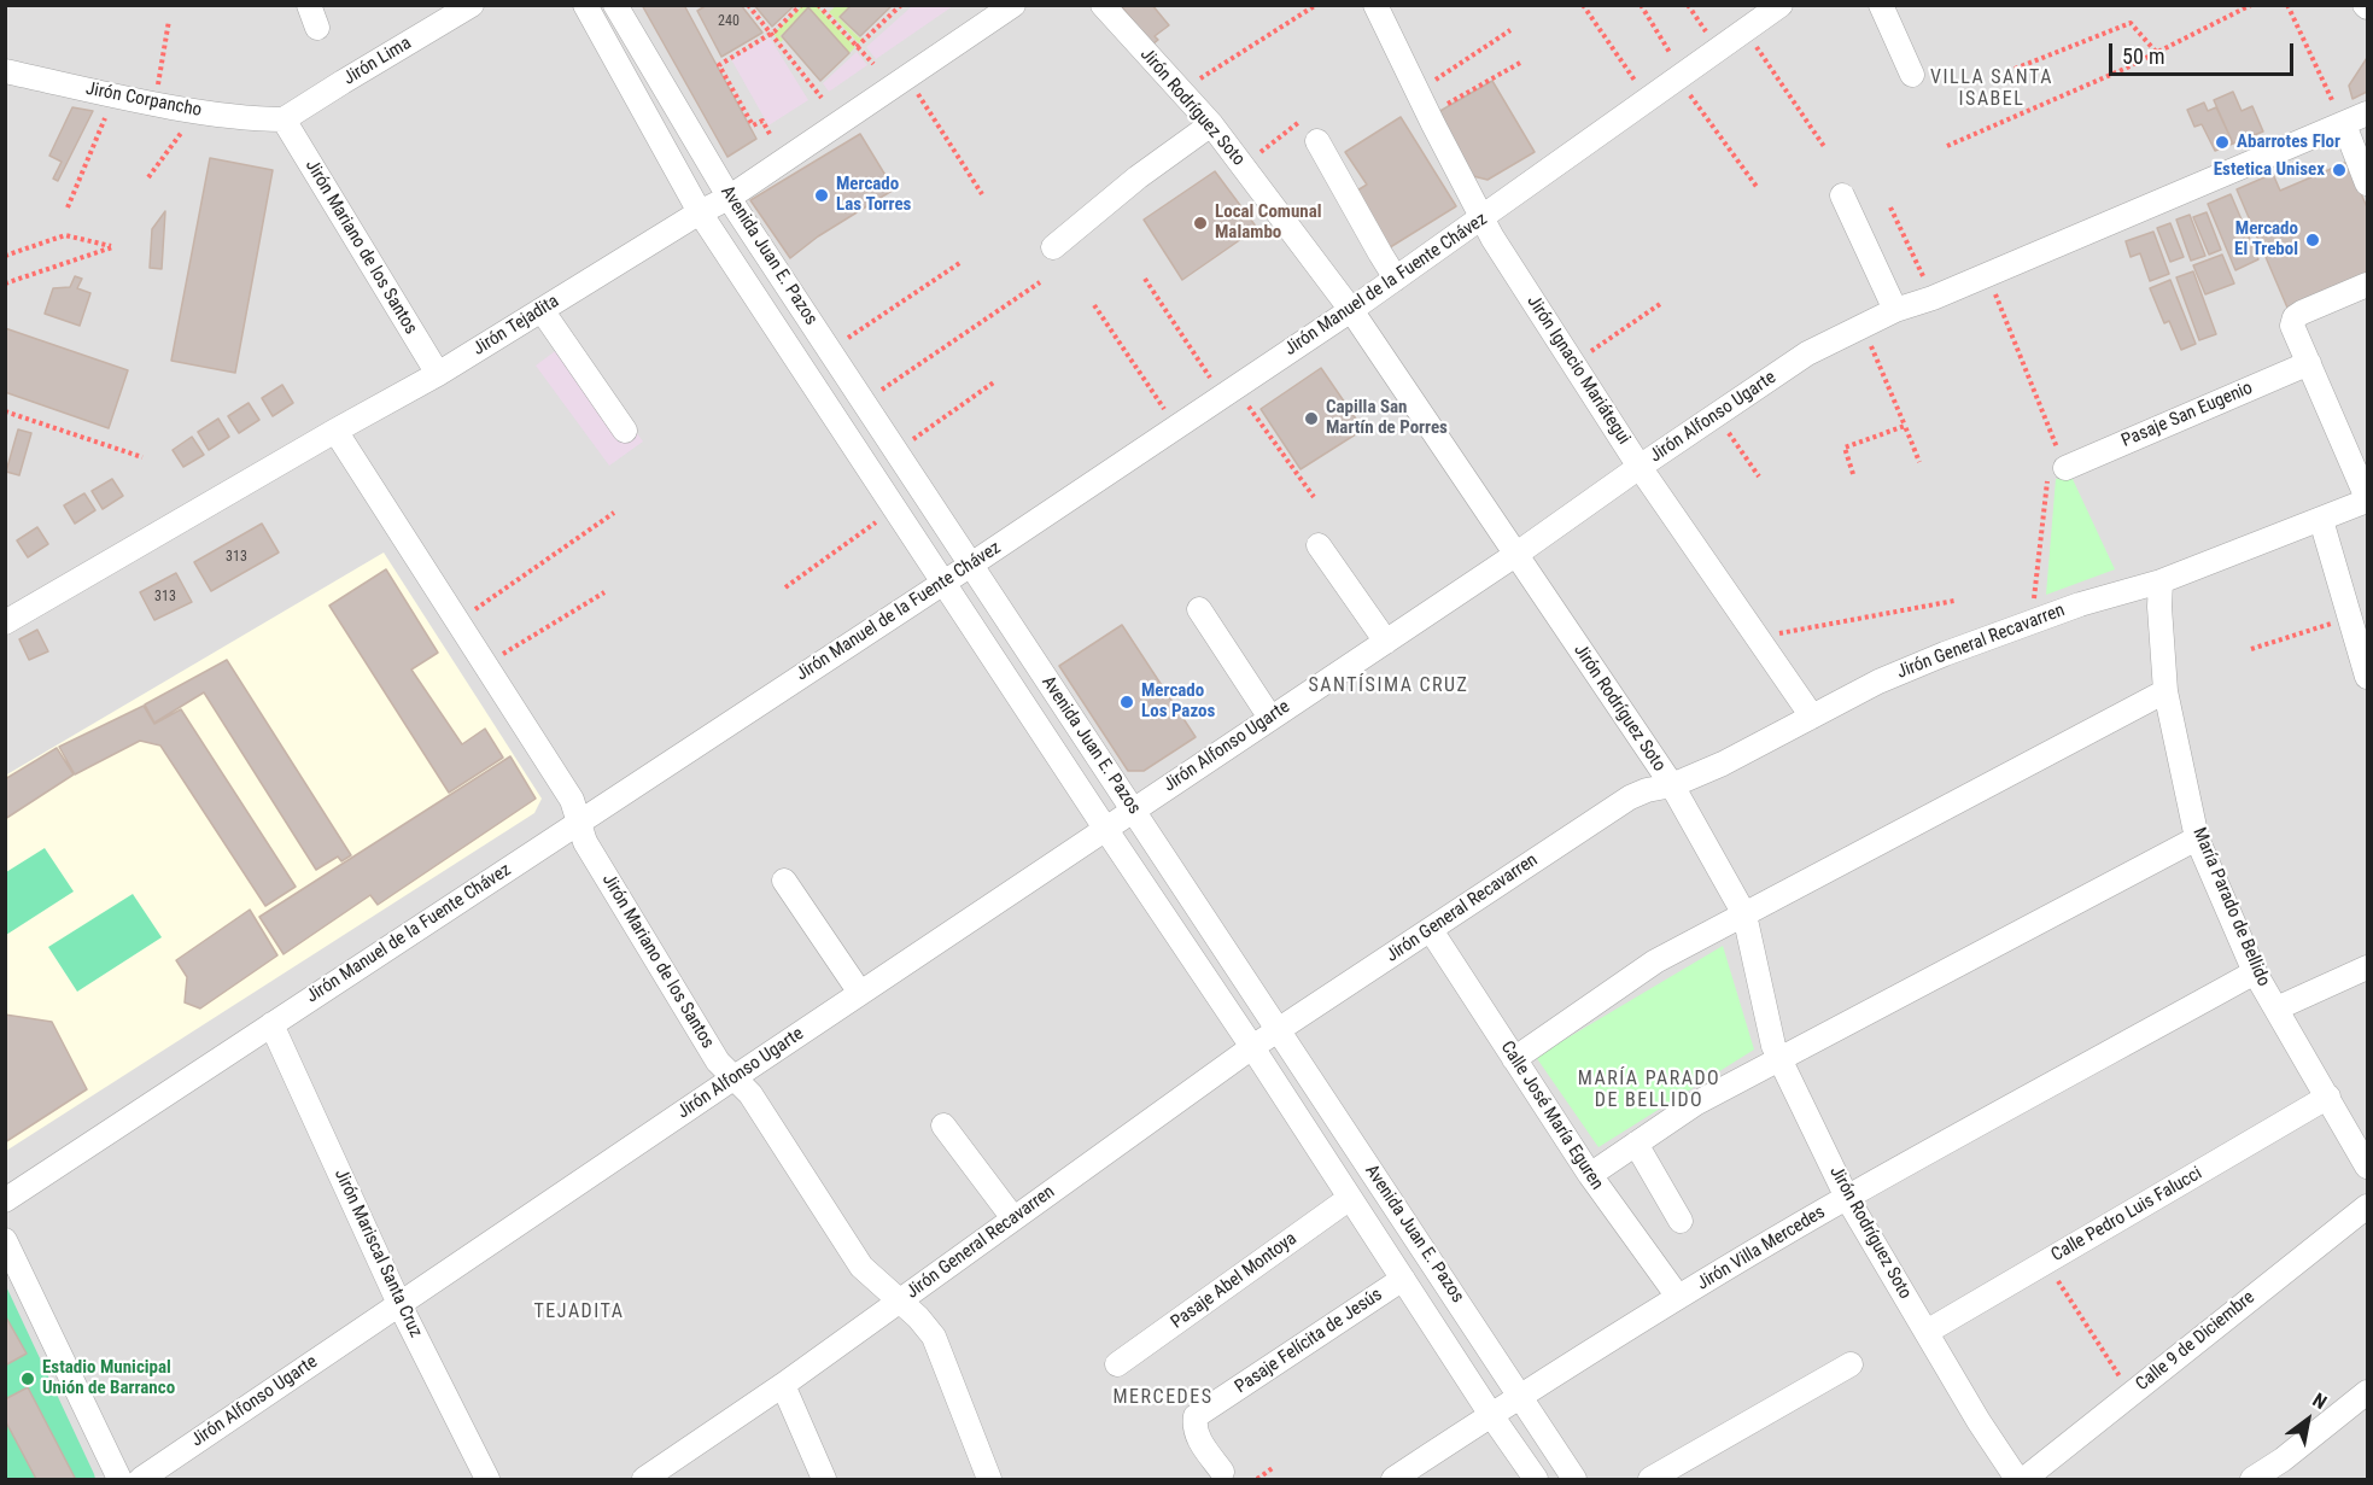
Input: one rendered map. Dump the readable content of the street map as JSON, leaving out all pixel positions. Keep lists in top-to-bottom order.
{
  "streets": {
    "street": [
      "Jirón Lima",
      "Jirón Corpancho",
      "Jirón Rodríguez Soto",
      "Jirón Mariano de los Santos",
      "Avenida Juan E. Pazos",
      "Jirón Manuel de la Fuente Chávez",
      "Jirón Tejadita",
      "Jirón Ignacio Mariátegui",
      "Pasaje San Eugenio",
      "Jirón Alfonso Ugarte",
      "Jirón General Recavarren",
      "María Parado de Bellido",
      "Calle José María Eguren",
      "Calle Pedro Luis Falucci",
      "Jirón Villa Mercedes",
      "Jirón Mariscal Santa Cruz",
      "Pasaje Abel Montoya",
      "Pasaje Felícita de Jesús",
      "Calle 9 de Diciembre"
    ]
  },
  "crossings": [
    ["Jirón Lima", "Jirón Corpancho"],
    ["Jirón Lima", "Jirón Mariano de los Santos"],
    ["Jirón Corpancho", "Jirón Mariano de los Santos"],
    ["Jirón Rodríguez Soto", "Jirón Manuel de la Fuente Chávez"],
    ["Jirón Rodríguez Soto", "Jirón Alfonso Ugarte"],
    ["Jirón Rodríguez Soto", "Jirón General Recavarren"],
    ["Jirón Rodríguez Soto", "Calle Pedro Luis Falucci"],
    ["Jirón Rodríguez Soto", "Jirón Villa Mercedes"],
    ["Jirón Mariano de los Santos", "Jirón Manuel de la Fuente Chávez"],
    ["Jirón Mariano de los Santos", "Jirón Tejadita"],
    ["Jirón Mariano de los Santos", "Jirón Alfonso Ugarte"],
    ["Jirón Mariano de los Santos", "Jirón General Recavarren"],
    ["Avenida Juan E. Pazos", "Jirón Manuel de la Fuente Chávez"],
    ["Avenida Juan E. Pazos", "Jirón Tejadita"],
    ["Avenida Juan E. Pazos", "Jirón Alfonso Ugarte"],
    ["Avenida Juan E. Pazos", "Jirón General Recavarren"],
    ["Avenida Juan E. Pazos", "Jirón Villa Mercedes"],
    ["Avenida Juan E. Pazos", "Pasaje Abel Montoya"],
    ["Avenida Juan E. Pazos", "Pasaje Felícita de Jesús"],
    ["Jirón Manuel de la Fuente Chávez", "Jirón Ignacio Mariátegui"],
    ["Jirón Manuel de la Fuente Chávez", "Jirón Mariscal Santa Cruz"],
    ["Jirón Ignacio Mariátegui", "Jirón Alfonso Ugarte"],
    ["Jirón Ignacio Mariátegui", "Jirón General Recavarren"],
    ["Jirón Alfonso Ugarte", "Jirón Mariscal Santa Cruz"],
    ["Jirón General Recavarren", "María Parado de Bellido"],
    ["Jirón General Recavarren", "Calle José María Eguren"],
    ["María Parado de Bellido", "Calle Pedro Luis Falucci"],
    ["María Parado de Bellido", "Jirón Villa Mercedes"],
    ["Calle José María Eguren", "Jirón Villa Mercedes"]
  ],
  "districts": [
    "VILLA SANTA ISABEL",
    "SANTÍSIMA CRUZ",
    "MARÍA PARADO DE BELLIDO",
    "TEJADITA",
    "MERCEDES"
  ],
  "places": [
    "Abarrotes Flor",
    "Estetica Unisex",
    "Mercado Las Torres",
    "Local Comunal Malambo",
    "Mercado El Trebol",
    "Capilla San Martín de Porres",
    "Mercado Los Pazos",
    "Estadio Municipal Unión de Barranco"
  ],
  "house_numbers": ["240", "313", "313"],
  "scale_bar": "50 m",
  "north": "top right"
}
